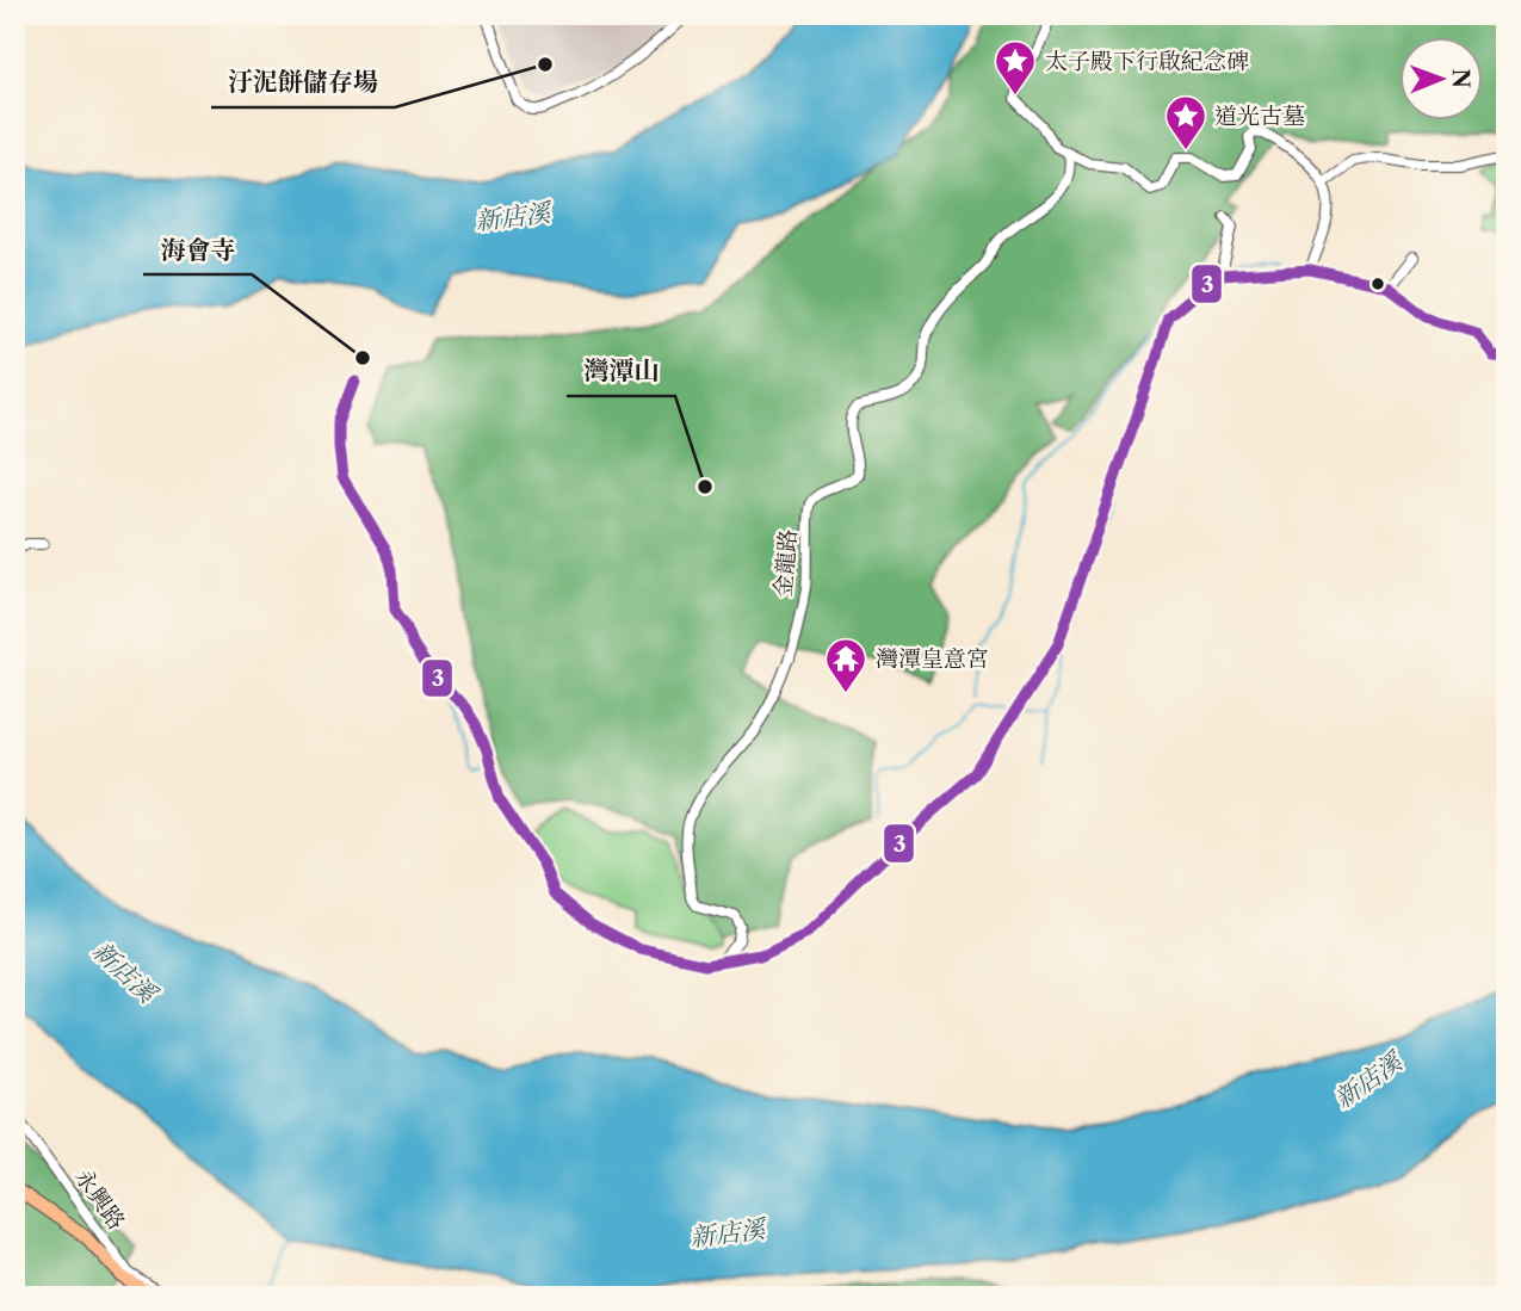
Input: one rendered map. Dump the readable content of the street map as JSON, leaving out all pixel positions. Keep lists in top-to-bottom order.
{
  "streets": {
    "street": ["金龍路", "永興路"]
  },
  "water": ["新店溪"],
  "places": {
    "other": ["汙泥餅儲存場", "海會寺", "灣潭山"],
    "place": ["太子殿下行啟紀念碑", "道光古墓"],
    "temple": ["灣潭皇意宮"]
  },
  "lines": ["transit line 3"],
  "north": "right"
}
